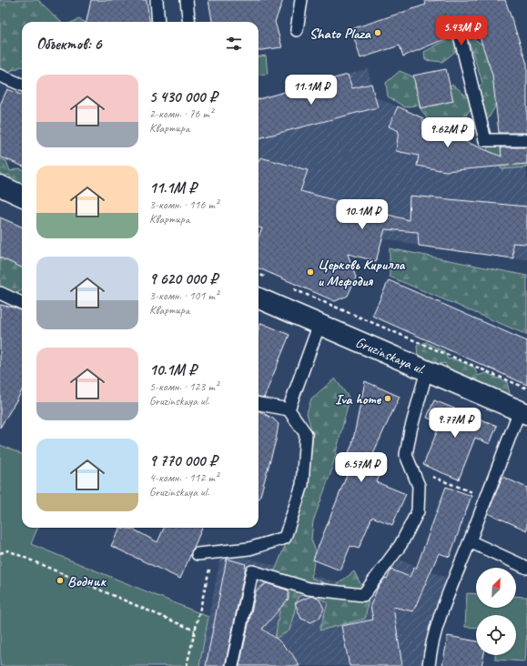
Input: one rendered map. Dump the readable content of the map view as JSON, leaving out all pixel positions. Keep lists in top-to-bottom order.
{
  "streets": {
    "street": ["Gruzinskaya ul."]
  },
  "places": [
    "Shato Plaza",
    "Церковь Кирилла и Мефодия",
    "Iva home",
    "Водник"
  ],
  "north": "top right",
  "page": {
    "price": [
      "5.43M ₽",
      "11.1M ₽",
      "9.62M ₽",
      "10.1M ₽",
      "9.77M ₽",
      "6.57M ₽"
    ],
    "heading": "Объектов: 6",
    "list": [
      {
        "name": "5 430 000 ₽",
        "note": "2-комн. · 76 m² · Квартира"
      },
      {
        "name": "11.1M ₽",
        "note": "3-комн. · 116 m² · Квартира"
      },
      {
        "name": "9 620 000 ₽",
        "note": "3-комн. · 101 m² · Квартира"
      },
      {
        "name": "10.1M ₽",
        "note": "5-комн. · 123 m² · Gruzinskaya ul."
      },
      {
        "name": "9 770 000 ₽",
        "note": "4-комн. · 112 m² · Gruzinskaya ul."
      }
    ]
  }
}
